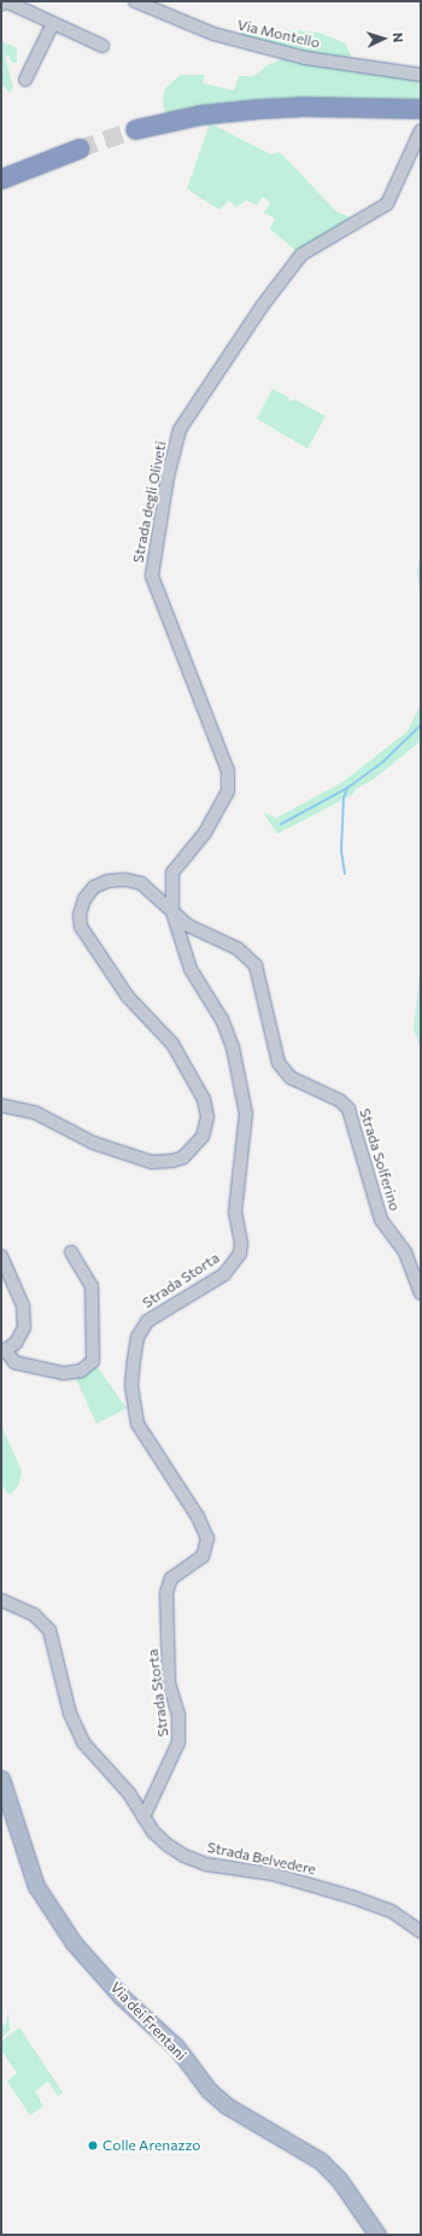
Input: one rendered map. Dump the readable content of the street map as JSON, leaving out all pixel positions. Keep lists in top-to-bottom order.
{
  "streets": {
    "main road": ["Via dei Frentani"],
    "street": [
      "Via Montello",
      "Strada degli Oliveti",
      "Strada Solferino",
      "Strada Storta",
      "Strada Belvedere"
    ]
  },
  "crossings": [
    ["Strada degli Oliveti", "Strada Solferino"],
    ["Strada degli Oliveti", "Strada Storta"],
    ["Strada Solferino", "Strada Storta"],
    ["Strada Storta", "Strada Belvedere"]
  ],
  "places": ["Colle Arenazzo"],
  "north": "right"
}
